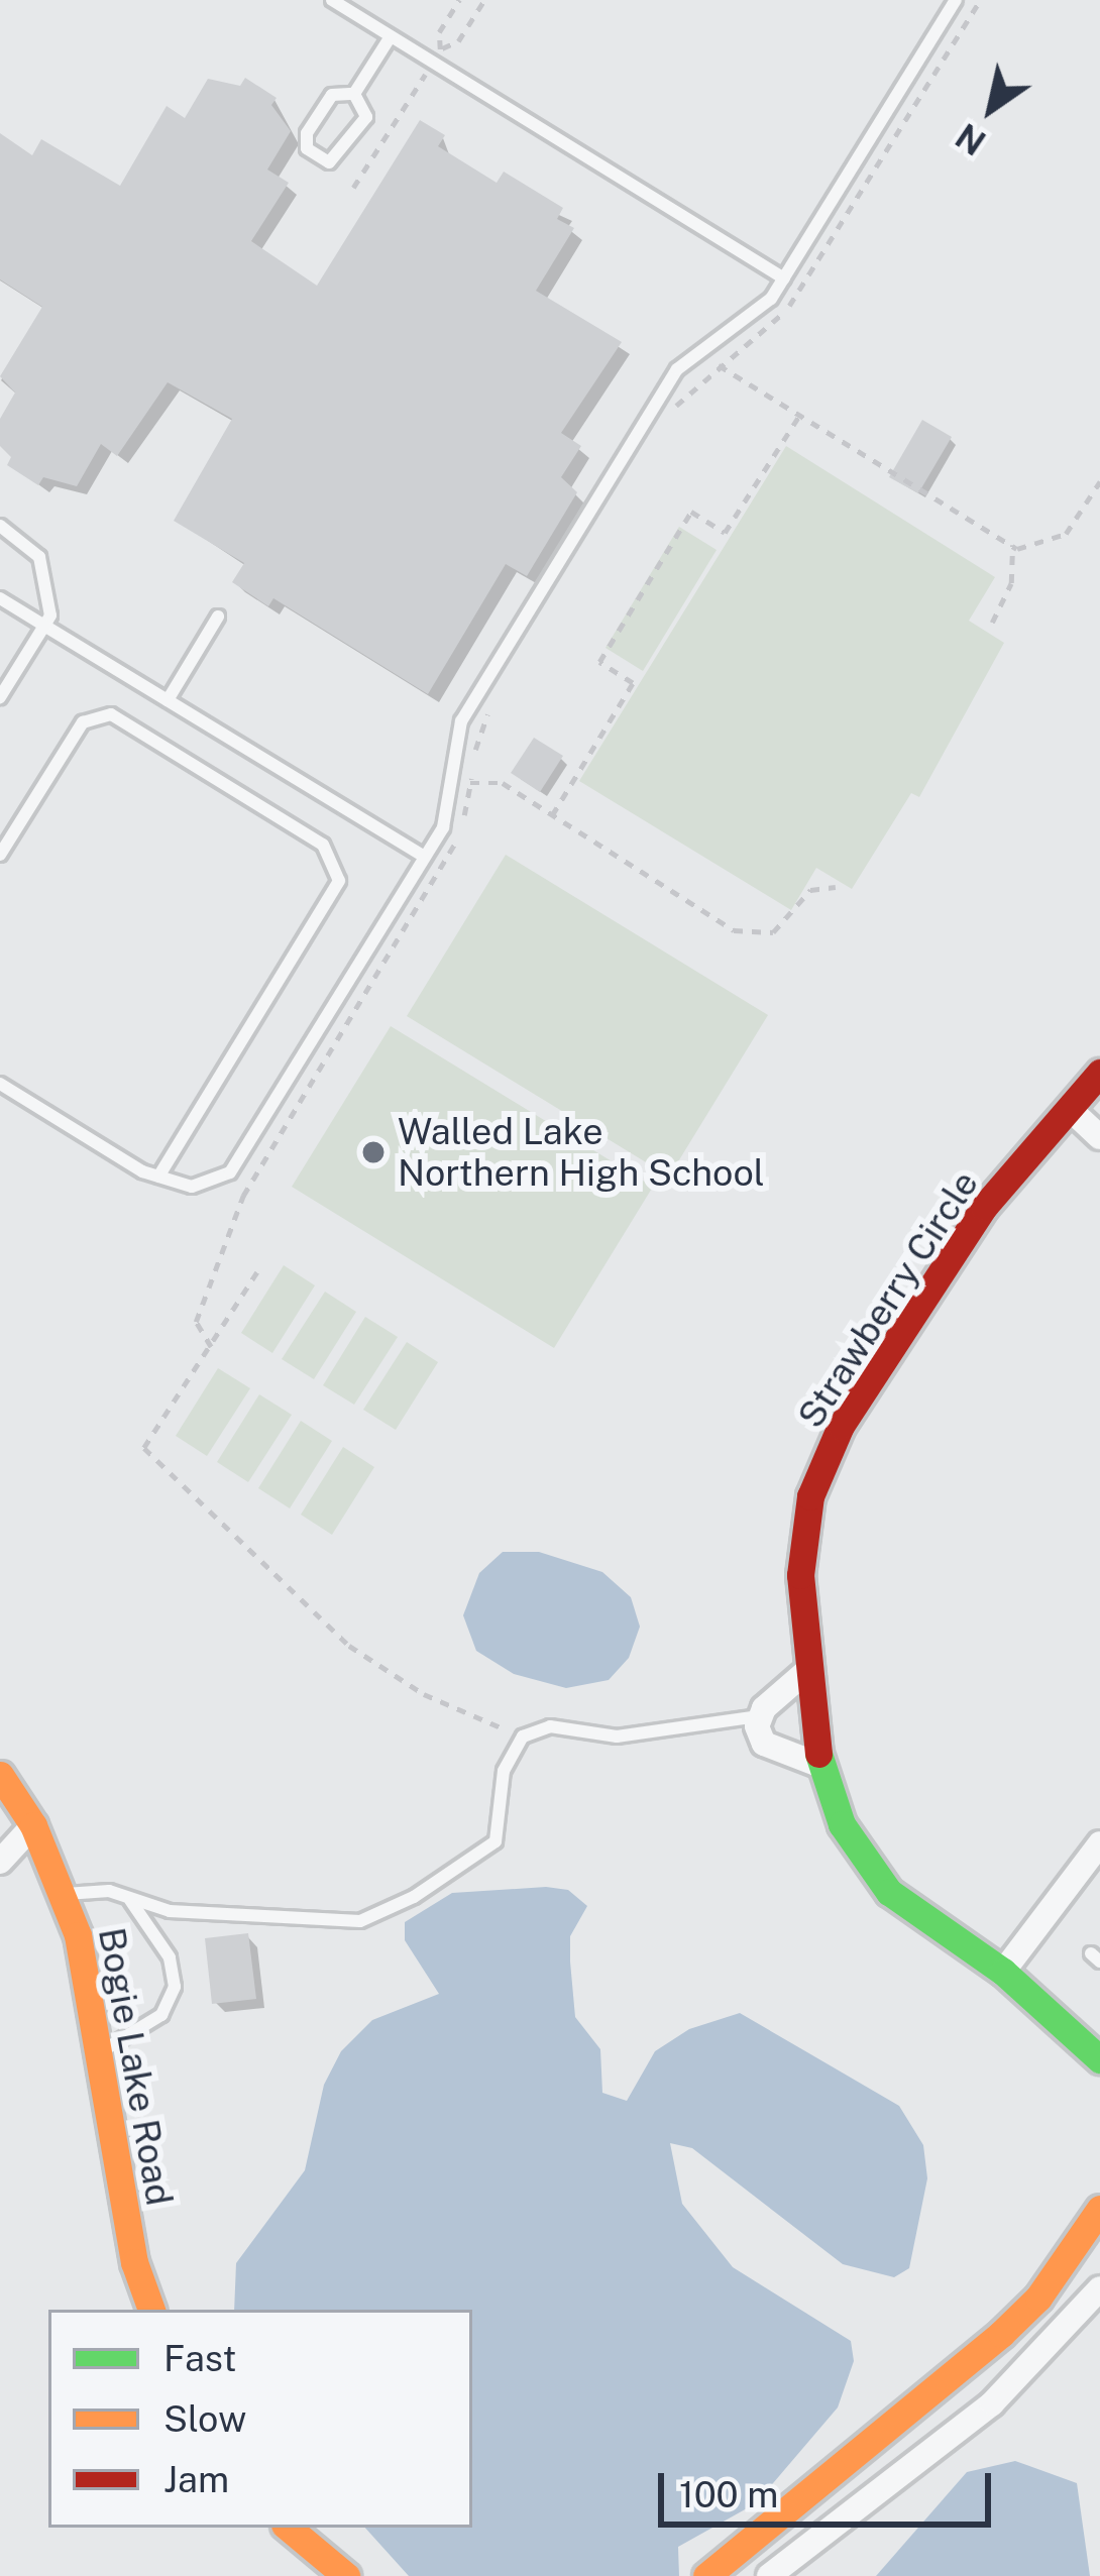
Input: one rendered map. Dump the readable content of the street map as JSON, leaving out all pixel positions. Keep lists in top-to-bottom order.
{
  "streets": {
    "street": ["Strawberry Circle", "Bogie Lake Road"]
  },
  "places": ["Walled Lake Northern High School"],
  "legend": ["Fast", "Slow", "Jam"],
  "scale_bar": "100 m",
  "north": "bottom left"
}
